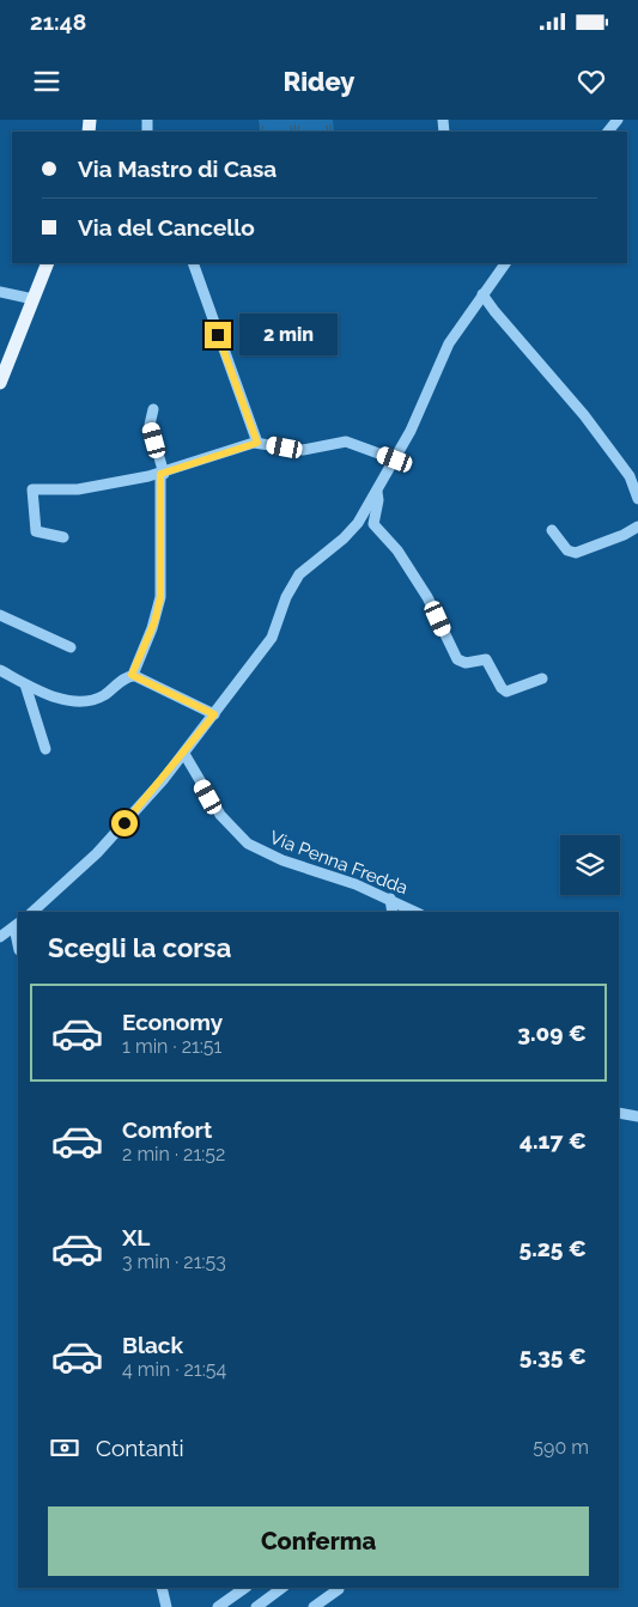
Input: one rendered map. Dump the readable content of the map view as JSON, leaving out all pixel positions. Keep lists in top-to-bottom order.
{
  "streets": {
    "street": ["Via Penna Fredda"]
  },
  "page": {
    "status": "21:48",
    "header": "Ridey",
    "banner": ["Via Mastro di Casa", "Via del Cancello"],
    "bubble": "2 min",
    "heading": "Scegli la corsa",
    "list": [
      {
        "name": "Economy",
        "note": "1 min · 21:51",
        "value": "3.09 €"
      },
      {
        "name": "Comfort",
        "note": "2 min · 21:52",
        "value": "4.17 €"
      },
      {
        "name": "XL",
        "note": "3 min · 21:53",
        "value": "5.25 €"
      },
      {
        "name": "Black",
        "note": "4 min · 21:54",
        "value": "5.35 €"
      }
    ],
    "pay": ["Contanti", "590 m"],
    "buttons": "Conferma"
  }
}
